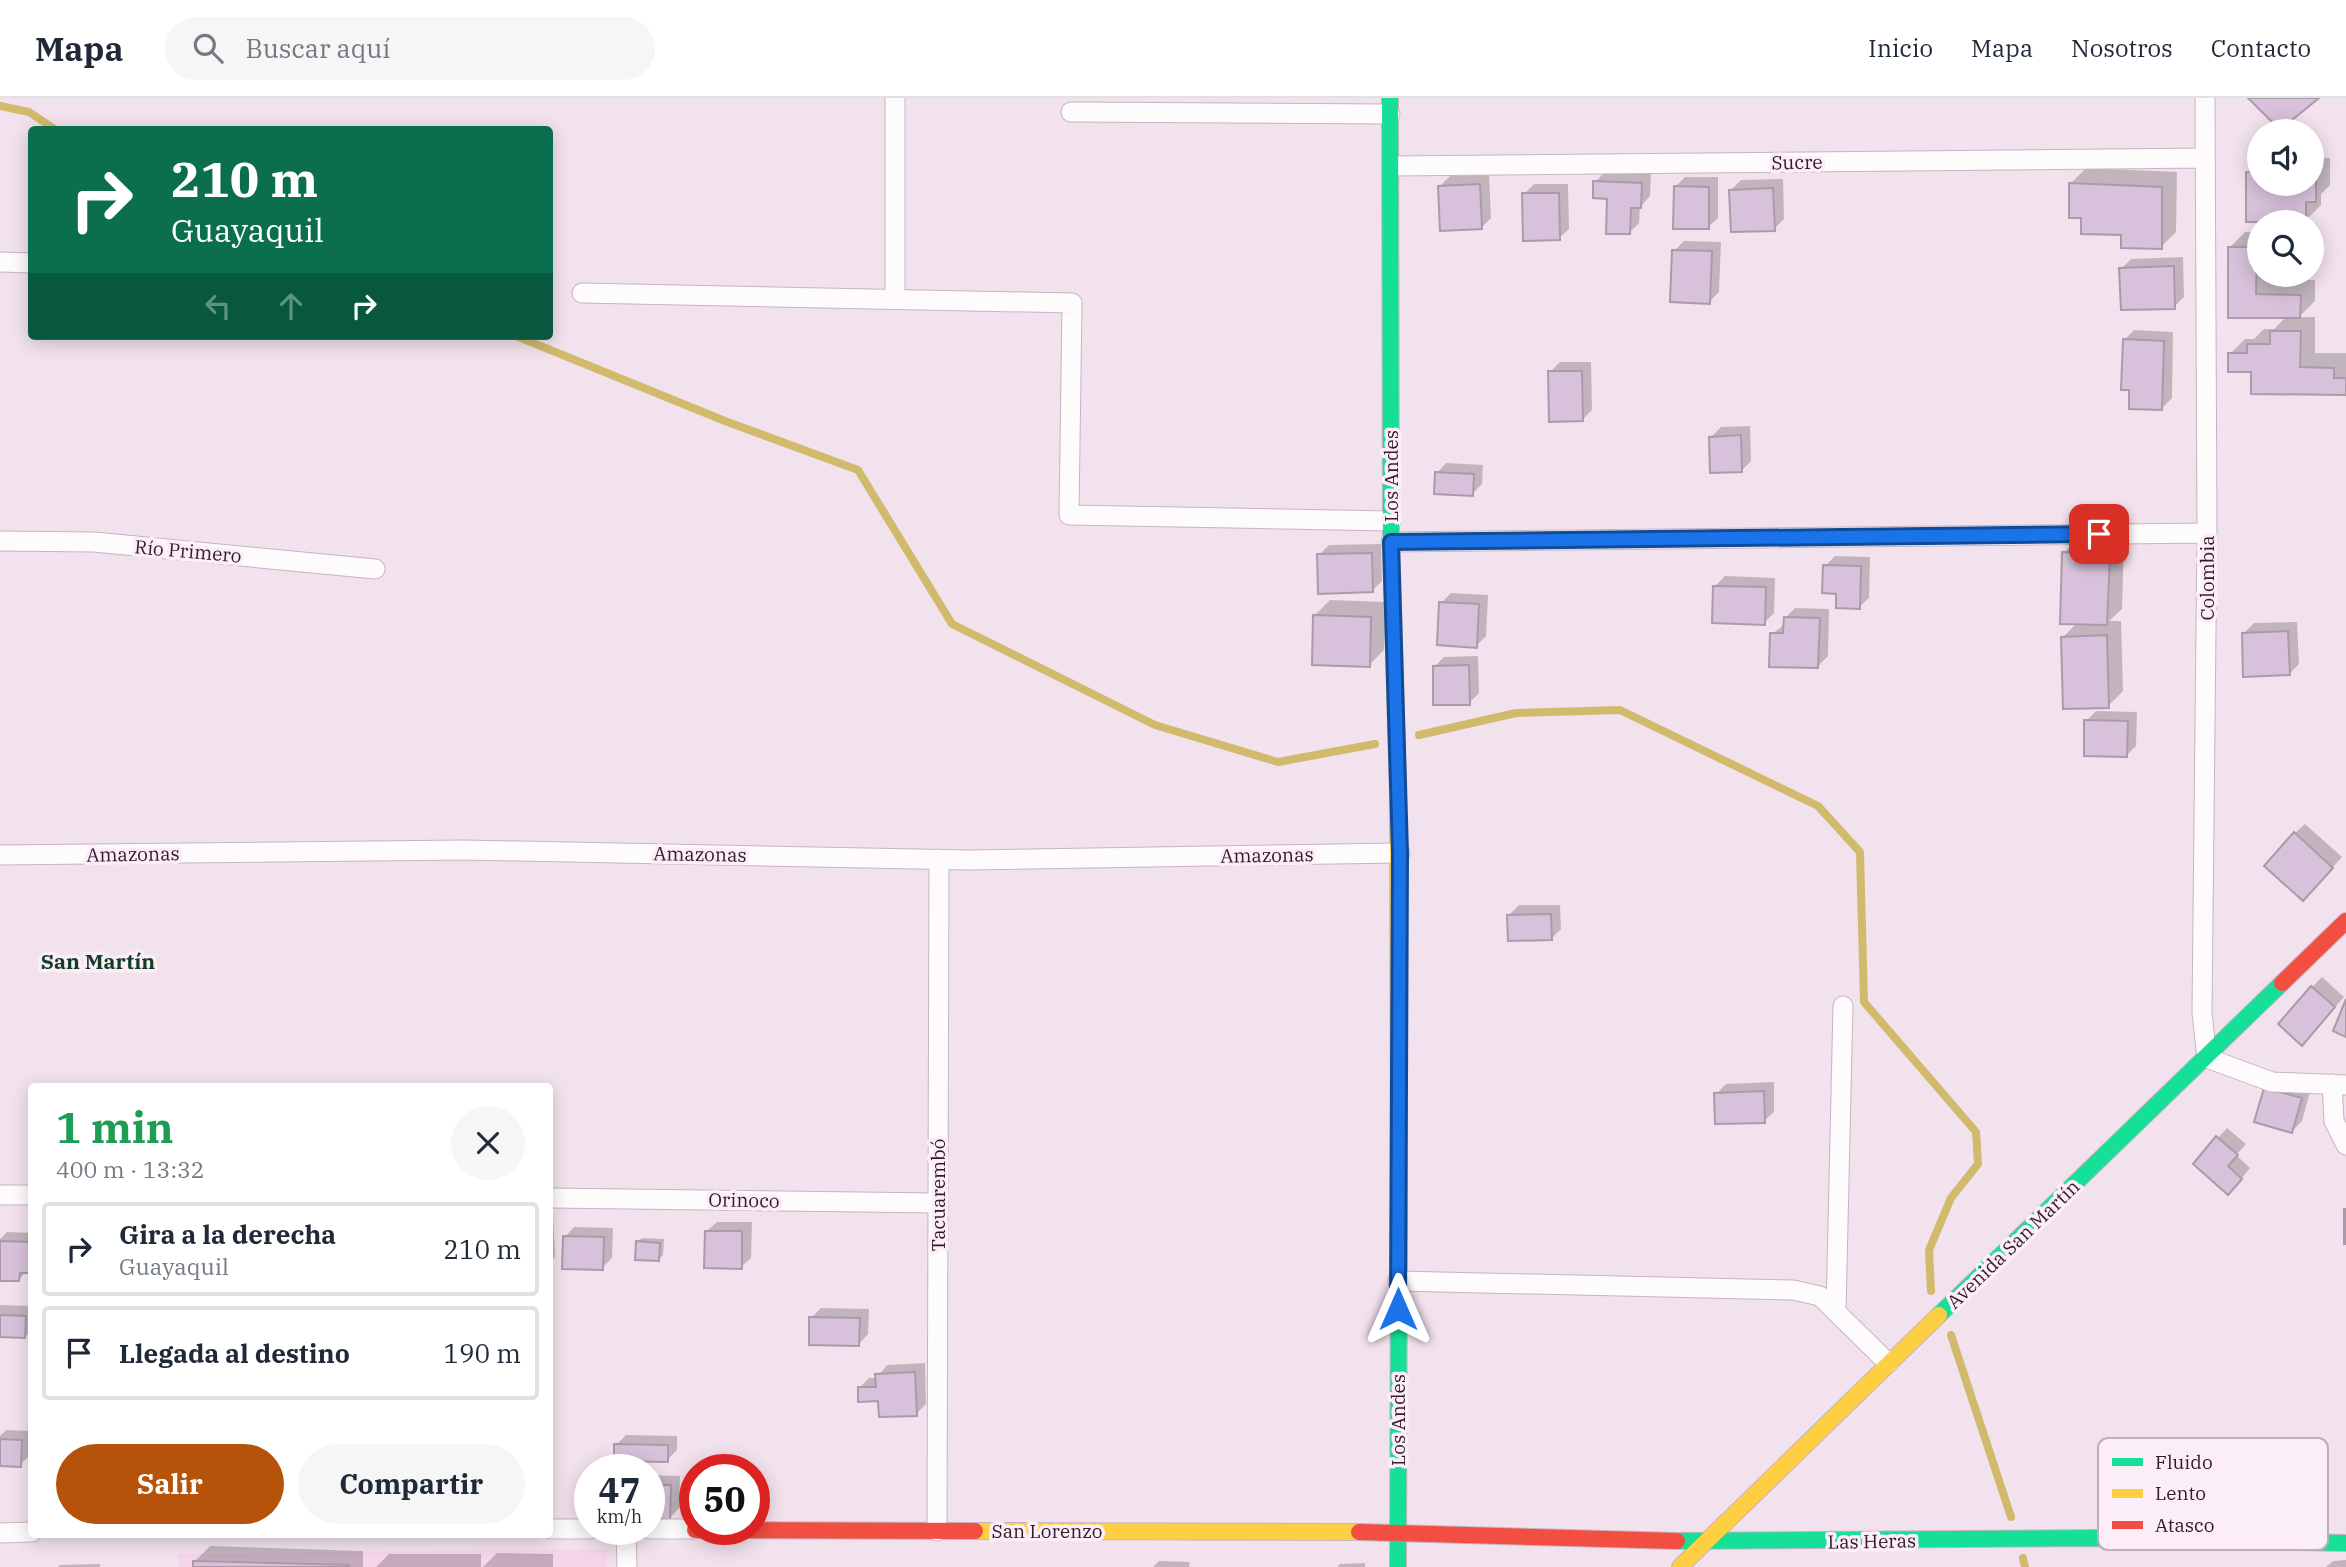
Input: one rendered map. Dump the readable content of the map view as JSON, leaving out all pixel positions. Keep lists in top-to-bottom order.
{
  "streets": {
    "main road": [
      "Los Andes",
      "Avenida San Martín",
      "San Lorenzo",
      "Las Heras"
    ],
    "street": [
      "Sucre",
      "Río Primero",
      "Colombia",
      "Amazonas",
      "Tacuarembó",
      "Orinoco"
    ]
  },
  "crossings": [
    ["Sucre", "Los Andes"],
    ["Sucre", "Colombia"],
    ["Los Andes", "Amazonas"],
    ["Los Andes", "San Lorenzo"],
    ["Los Andes", "Las Heras"],
    ["Colombia", "Avenida San Martín"],
    ["Amazonas", "Tacuarembó"],
    ["Tacuarembó", "Orinoco"],
    ["Tacuarembó", "San Lorenzo"],
    ["Avenida San Martín", "Las Heras"],
    ["San Lorenzo", "Las Heras"]
  ],
  "districts": ["San Martín"],
  "legend": ["Fluido", "Lento", "Atasco"],
  "page": {
    "header": "Mapa",
    "search": "Buscar aquí",
    "nav": [
      "Inicio",
      "Mapa",
      "Nosotros",
      "Contacto"
    ],
    "turn": ["210 m", "Guayaquil"],
    "heading": ["1 min", "400 m · 13:32"],
    "list": [
      {
        "name": "Gira a la derecha",
        "note": "Guayaquil",
        "value": "210 m"
      },
      {
        "name": "Llegada al destino",
        "value": "190 m"
      }
    ],
    "buttons": ["Salir", "Compartir"],
    "speed": "47 km/h",
    "limit": "50"
  }
}
